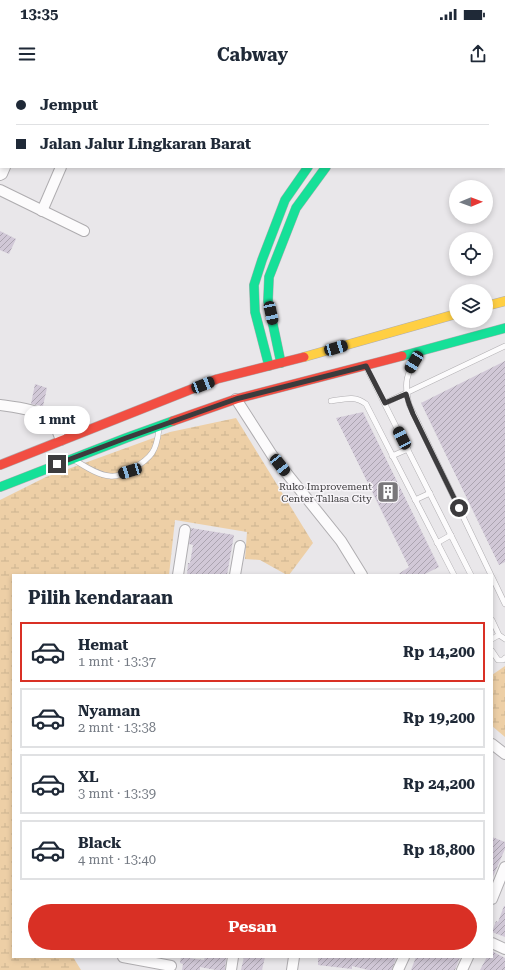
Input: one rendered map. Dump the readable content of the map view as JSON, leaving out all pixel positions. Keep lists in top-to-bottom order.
{
  "places": {
    "building": ["Ruko Improvement Center Tallasa City"]
  },
  "north": "right",
  "page": {
    "status": "13:35",
    "header": "Cabway",
    "banner": ["Jemput", "Jalan Jalur Lingkaran Barat"],
    "bubble": "1 mnt",
    "heading": "Pilih kendaraan",
    "list": [
      {
        "name": "Hemat",
        "note": "1 mnt · 13:37",
        "value": "Rp 14,200"
      },
      {
        "name": "Nyaman",
        "note": "2 mnt · 13:38",
        "value": "Rp 19,200"
      },
      {
        "name": "XL",
        "note": "3 mnt · 13:39",
        "value": "Rp 24,200"
      },
      {
        "name": "Black",
        "note": "4 mnt · 13:40",
        "value": "Rp 18,800"
      }
    ],
    "buttons": "Pesan"
  }
}
